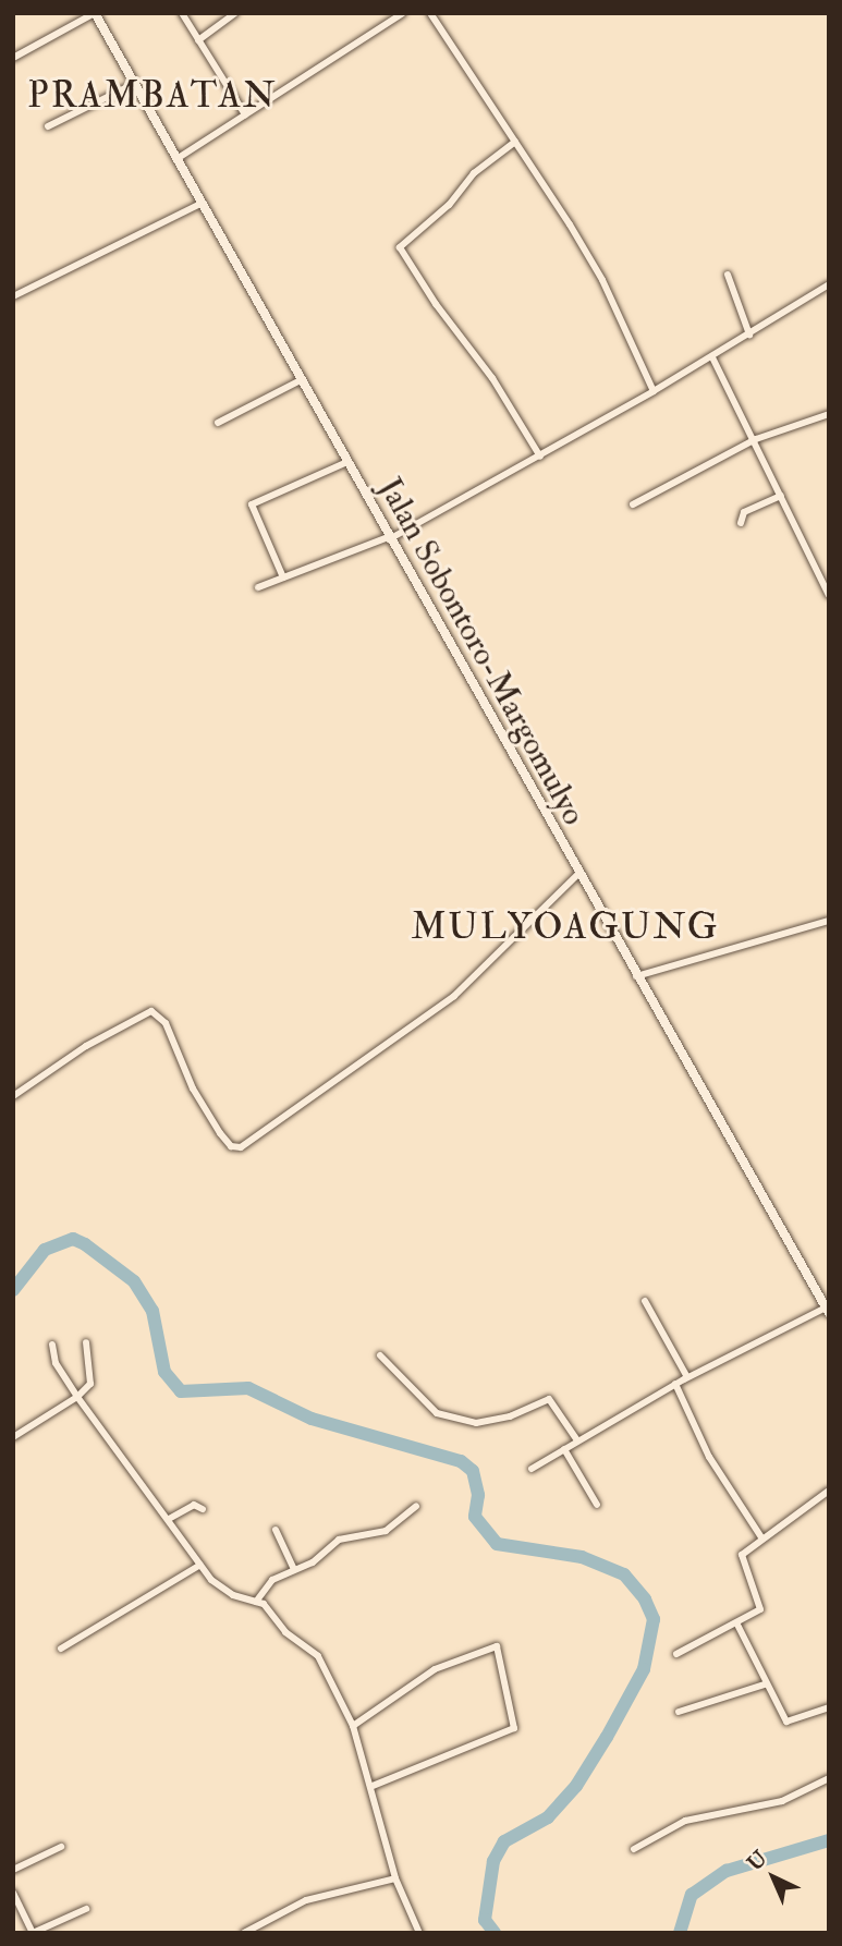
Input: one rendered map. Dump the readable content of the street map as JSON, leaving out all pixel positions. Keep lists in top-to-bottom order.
{
  "streets": {
    "street": ["Jalan Sobontoro-Margomulyo"]
  },
  "districts": ["PRAMBATAN", "MULYOAGUNG"],
  "north": "top left"
}
